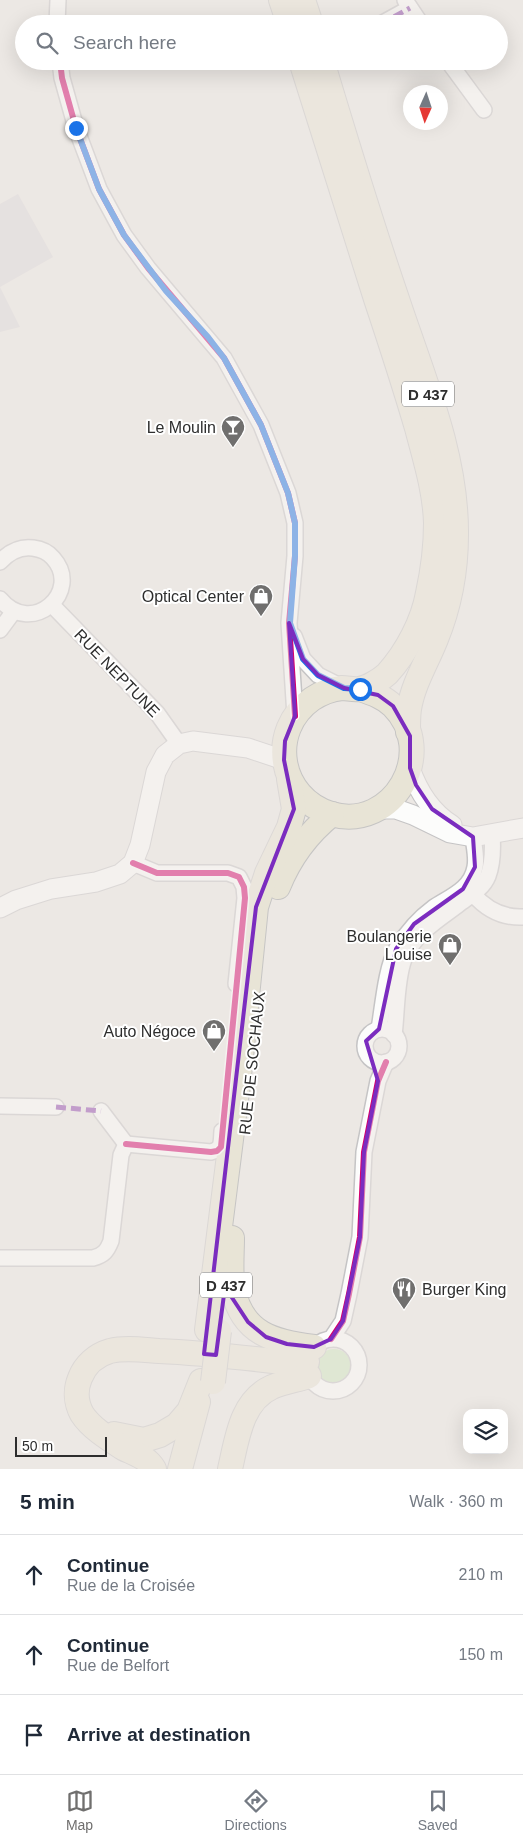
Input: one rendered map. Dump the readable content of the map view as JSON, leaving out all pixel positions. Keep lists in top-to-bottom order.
{
  "streets": {
    "main road": ["D 437", "RUE DE SOCHAUX"],
    "street": ["RUE NEPTUNE"]
  },
  "crossings": [
    ["D 437", "RUE DE SOCHAUX"]
  ],
  "places": {
    "bar": ["Le Moulin"],
    "shop": ["Optical Center", "Boulangerie Louise", "Auto Négoce"],
    "restaurant": ["Burger King"]
  },
  "scale_bar": "50 m",
  "north": "bottom",
  "page": {
    "search": "Search here",
    "scale": "50 m",
    "heading": ["5 min", "Walk · 360 m"],
    "list": [
      ["Continue", "Rue de la Croisée", "210 m"],
      ["Continue", "Rue de Belfort", "150 m"],
      "Arrive at destination"
    ],
    "nav": ["Map", "Directions", "Saved"]
  }
}
